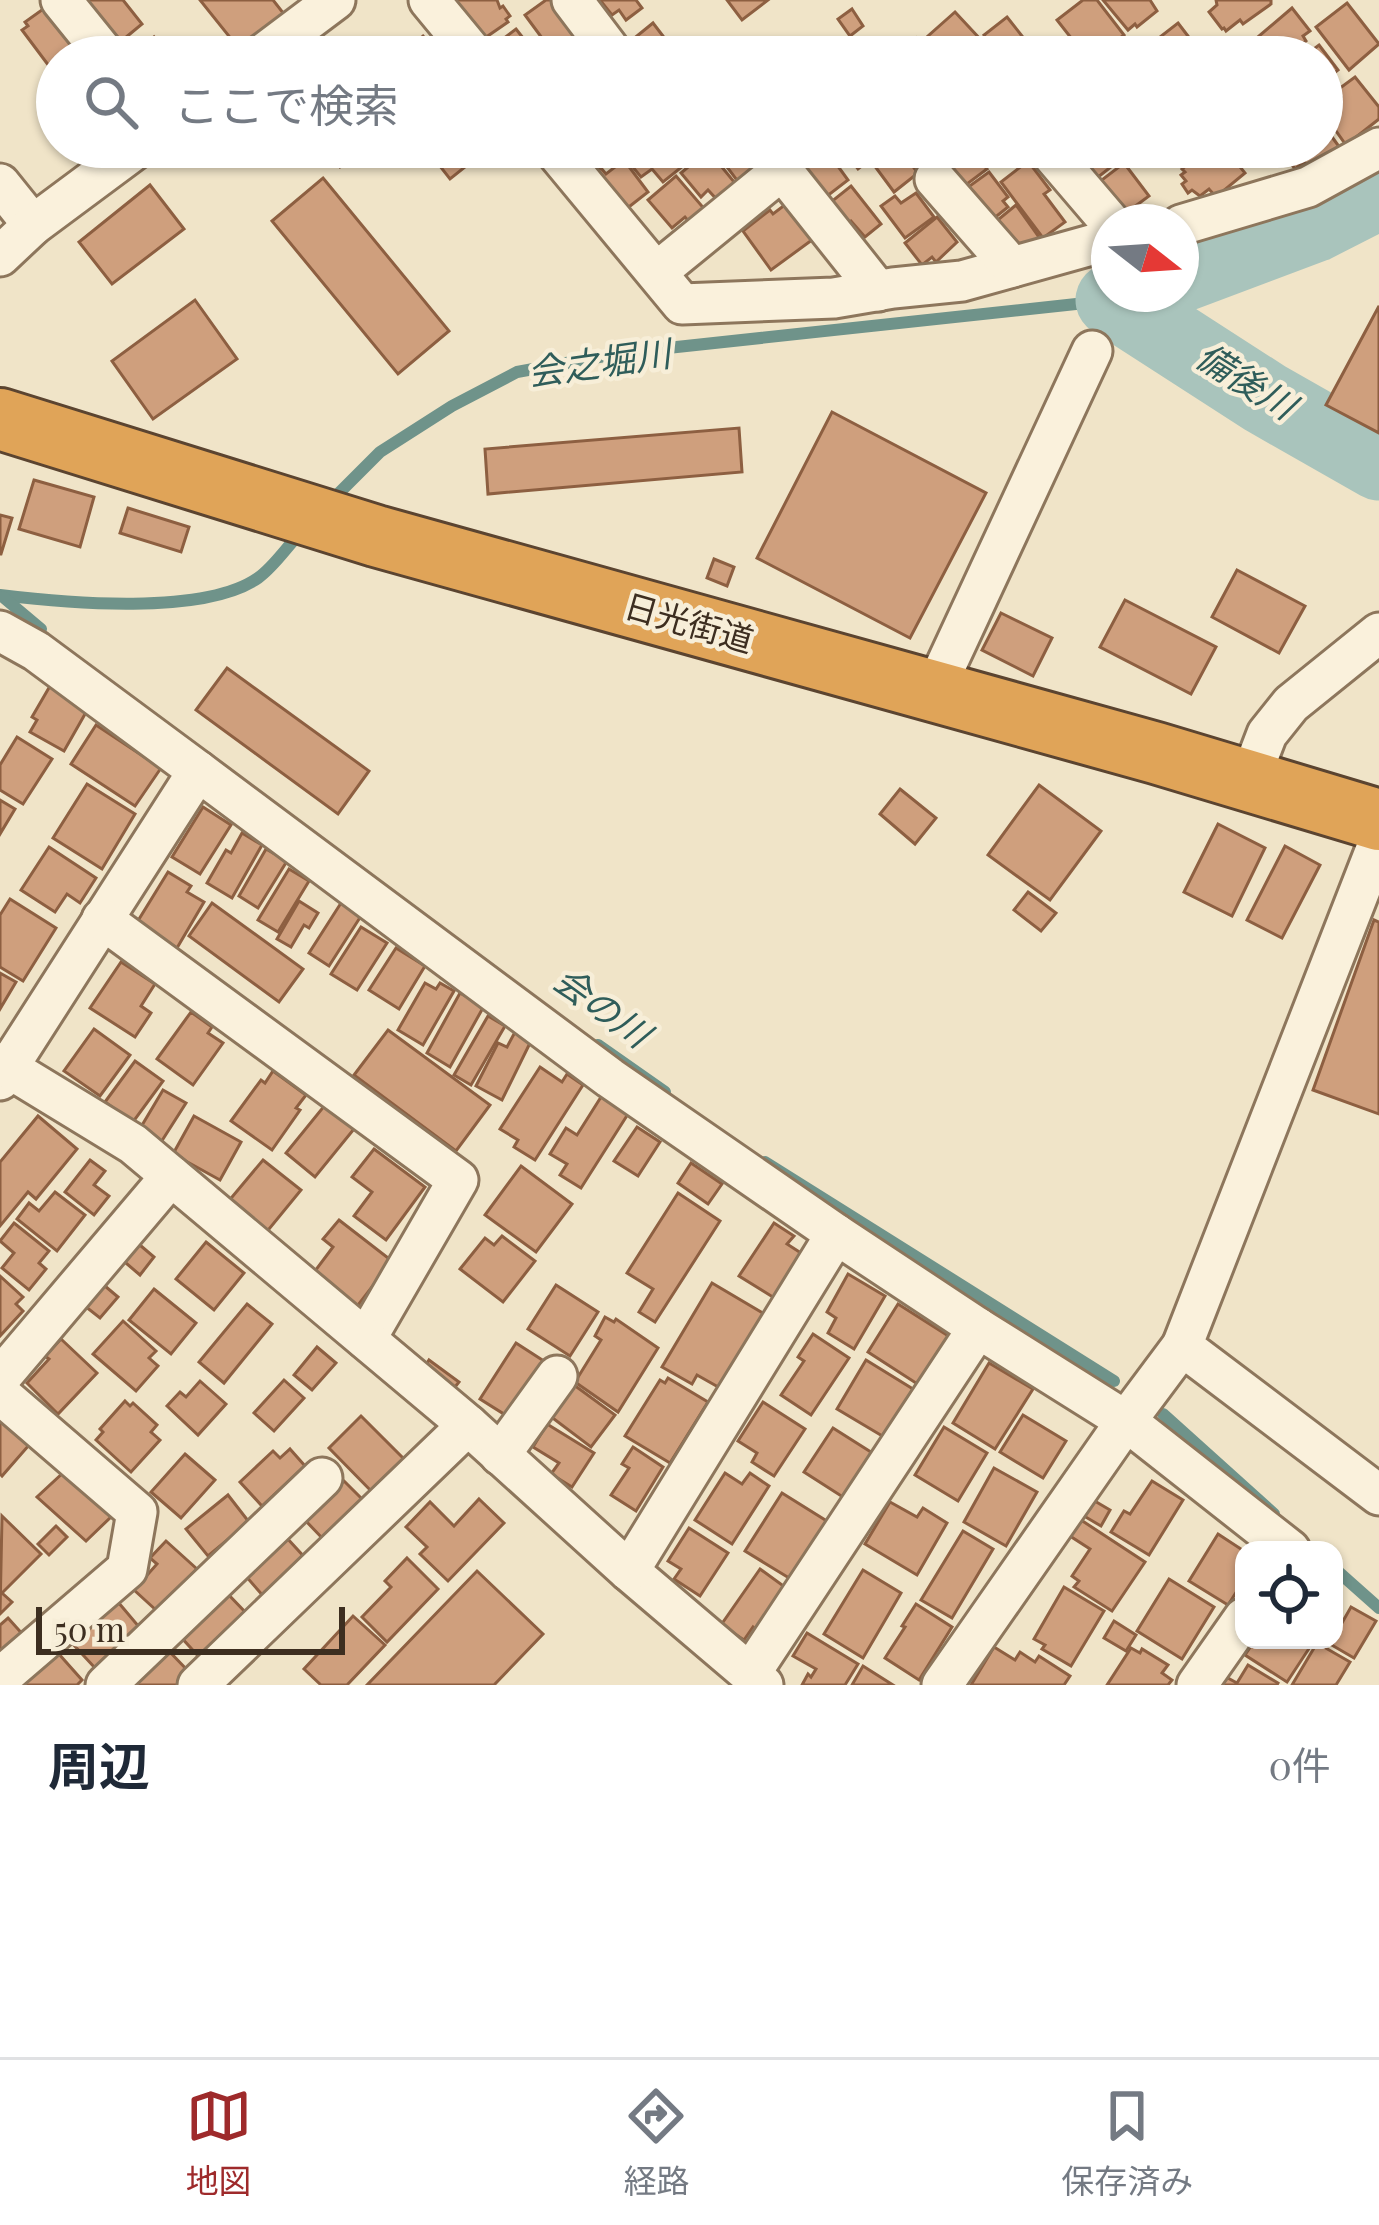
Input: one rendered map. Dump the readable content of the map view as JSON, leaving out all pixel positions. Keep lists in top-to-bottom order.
{
  "streets": {
    "highway": ["日光街道"]
  },
  "water": ["会之堀川", "備後川", "会の川"],
  "scale_bar": "50 m",
  "north": "right",
  "page": {
    "search": "ここで検索",
    "scale": "50 m",
    "heading": ["周辺", "0件"],
    "nav": ["地図", "経路", "保存済み"]
  }
}
